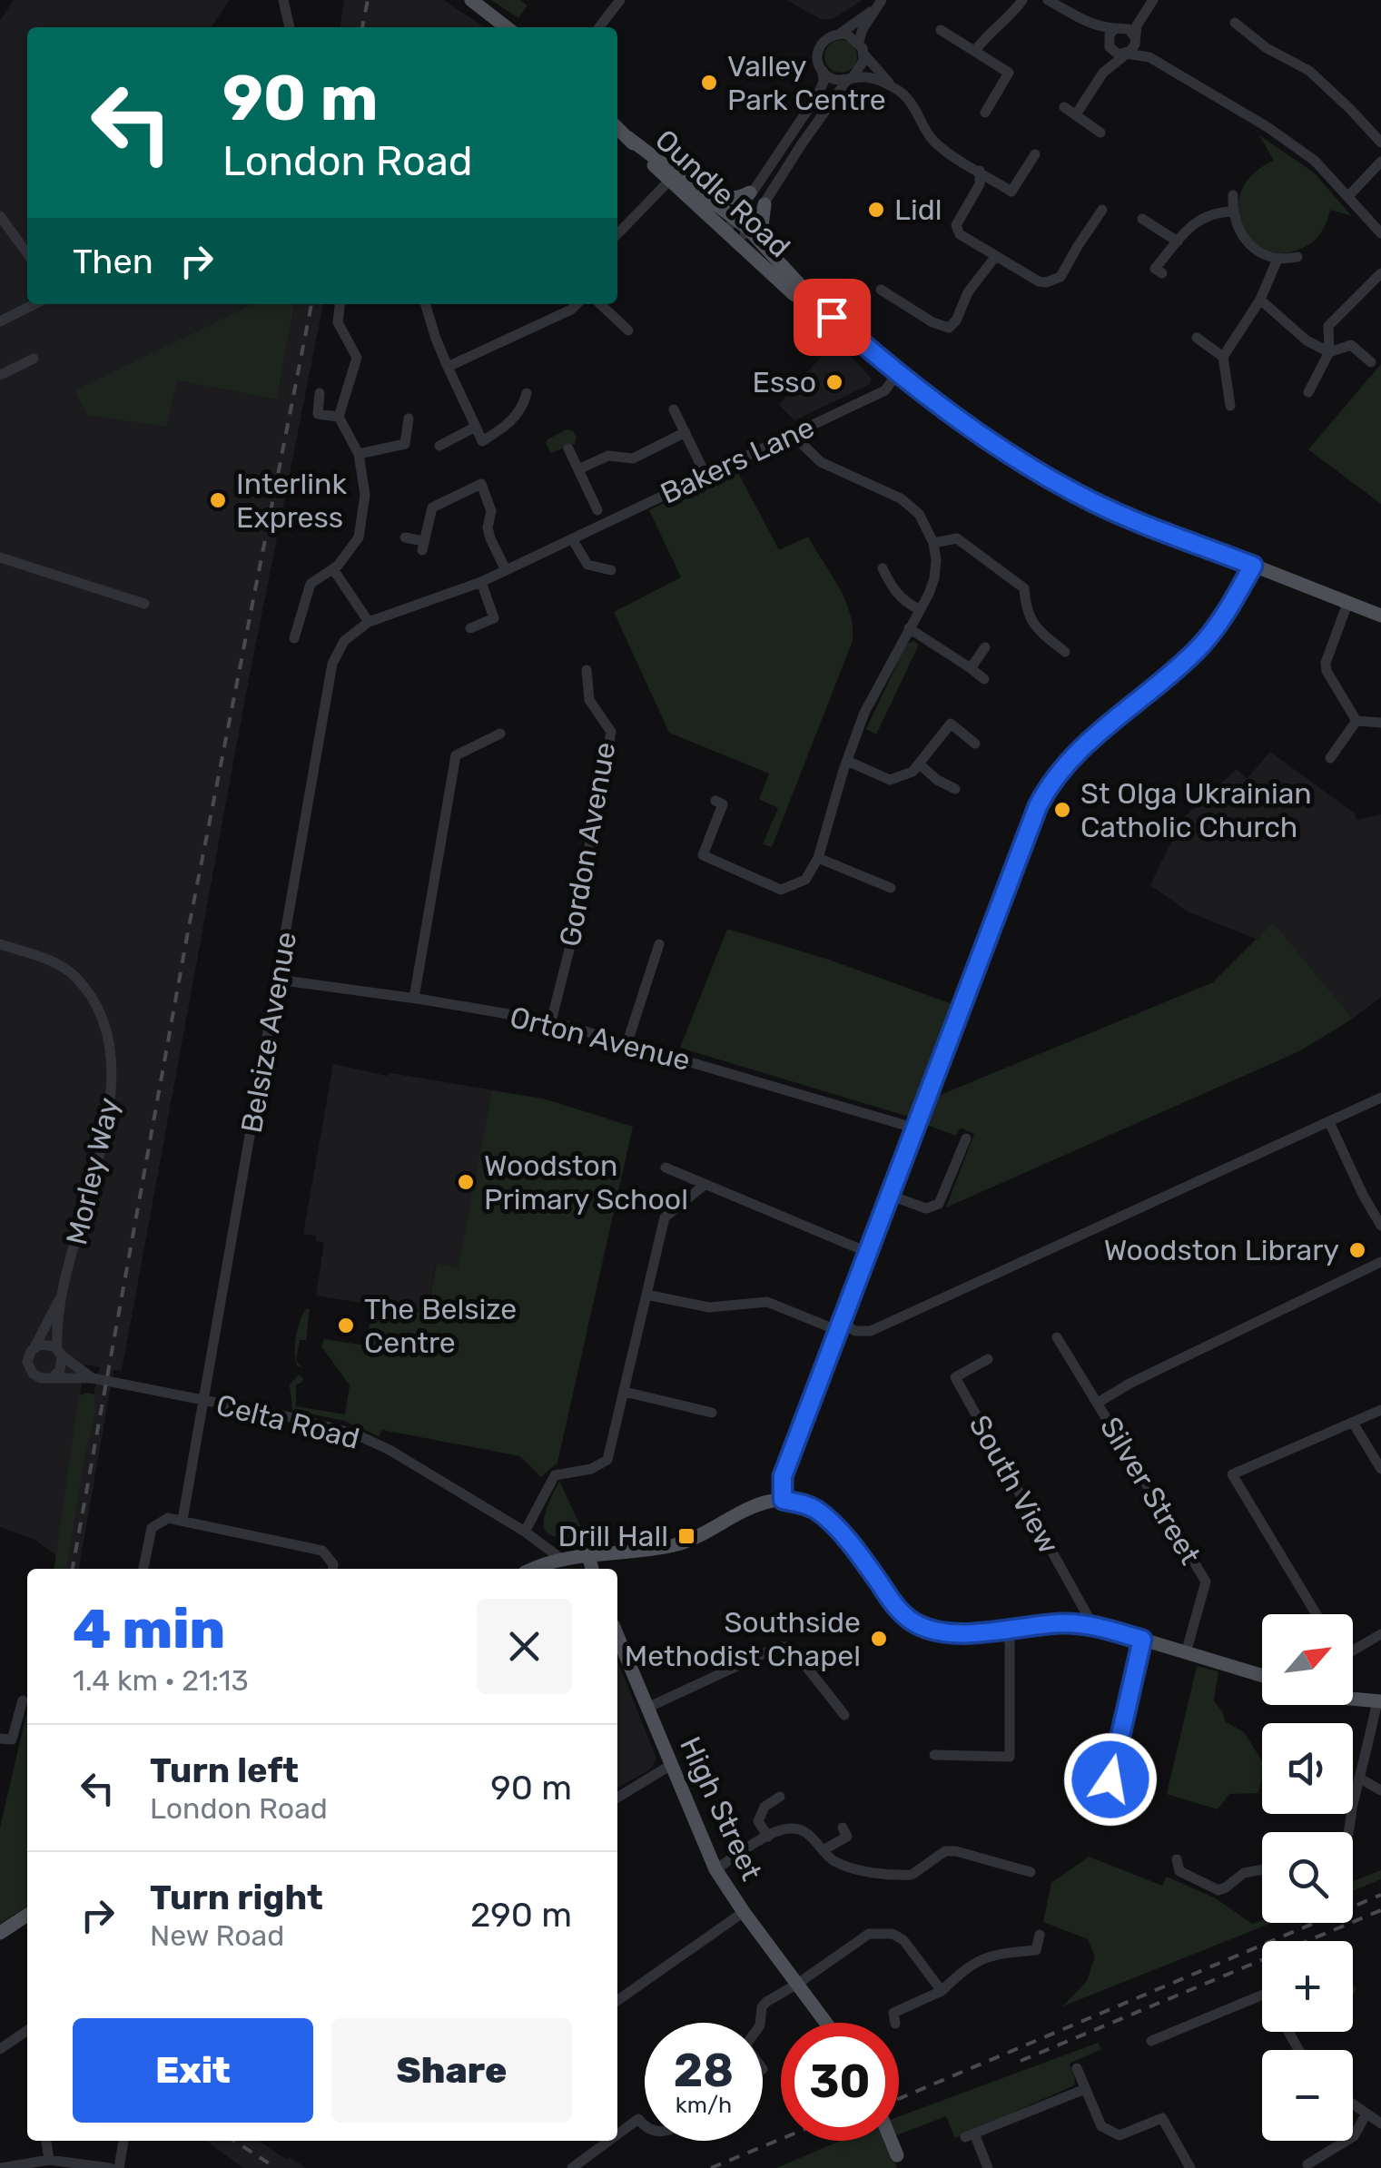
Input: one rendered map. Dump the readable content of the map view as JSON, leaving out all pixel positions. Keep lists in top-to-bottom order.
{
  "streets": {
    "main road": ["Oundle Road", "High Street"],
    "street": [
      "Bakers Lane",
      "Gordon Avenue",
      "Belsize Avenue",
      "Orton Avenue",
      "Morley Way",
      "Celta Road",
      "South View",
      "Silver Street"
    ]
  },
  "crossings": [
    ["Oundle Road", "Bakers Lane"],
    ["Bakers Lane", "Belsize Avenue"],
    ["Gordon Avenue", "Orton Avenue"],
    ["Belsize Avenue", "Orton Avenue"],
    ["Belsize Avenue", "Celta Road"],
    ["Morley Way", "Celta Road"]
  ],
  "places": {
    "other": [
      "Valley Park Centre",
      "Lidl",
      "Esso",
      "Interlink Express",
      "St Olga Ukrainian Catholic Church",
      "Woodston Primary School",
      "Woodston Library",
      "The Belsize Centre",
      "Southside Methodist Chapel"
    ],
    "transit": ["Drill Hall"]
  },
  "north": "top right",
  "page": {
    "turn": ["90 m", "London Road"],
    "then": "Then",
    "heading": ["4 min", "1.4 km · 21:13"],
    "map_buttons": ["+", "−"],
    "list": [
      {
        "name": "Turn left",
        "note": "London Road",
        "value": "90 m"
      },
      {
        "name": "Turn right",
        "note": "New Road",
        "value": "290 m"
      }
    ],
    "buttons": ["Exit", "Share"],
    "speed": "28 km/h",
    "limit": "30"
  }
}
